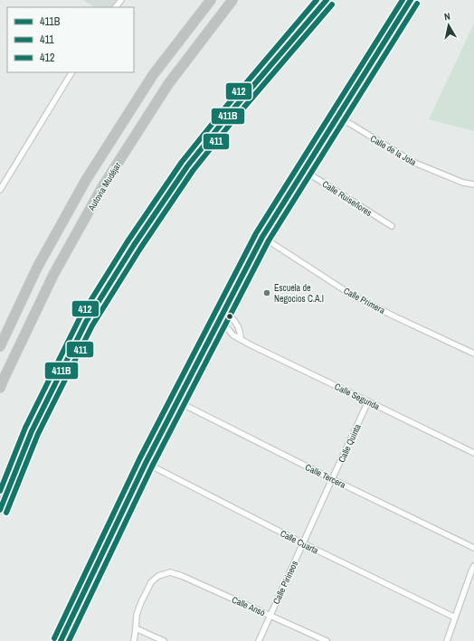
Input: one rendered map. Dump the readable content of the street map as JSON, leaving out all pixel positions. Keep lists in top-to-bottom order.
{
  "streets": {
    "highway": ["Autovía Mudéjar"],
    "street": [
      "Calle de la Jota",
      "Calle Ruiseñores",
      "Calle Primera",
      "Calle Segunda",
      "Calle Quinta",
      "Calle Tercera",
      "Calle Cuarta",
      "Calle Pirineos",
      "Calle Ansó"
    ]
  },
  "crossings": [
    ["Calle Segunda", "Calle Quinta"],
    ["Calle Quinta", "Calle Tercera"],
    ["Calle Quinta", "Calle Cuarta"],
    ["Calle Quinta", "Calle Pirineos"],
    ["Calle Cuarta", "Calle Pirineos"],
    ["Calle Pirineos", "Calle Ansó"]
  ],
  "places": ["Escuela de Negocios C.A.I"],
  "lines": ["transit line 411B", "transit line 412", "transit line 411"],
  "legend": ["411B", "411", "412"],
  "north": "top"
}
